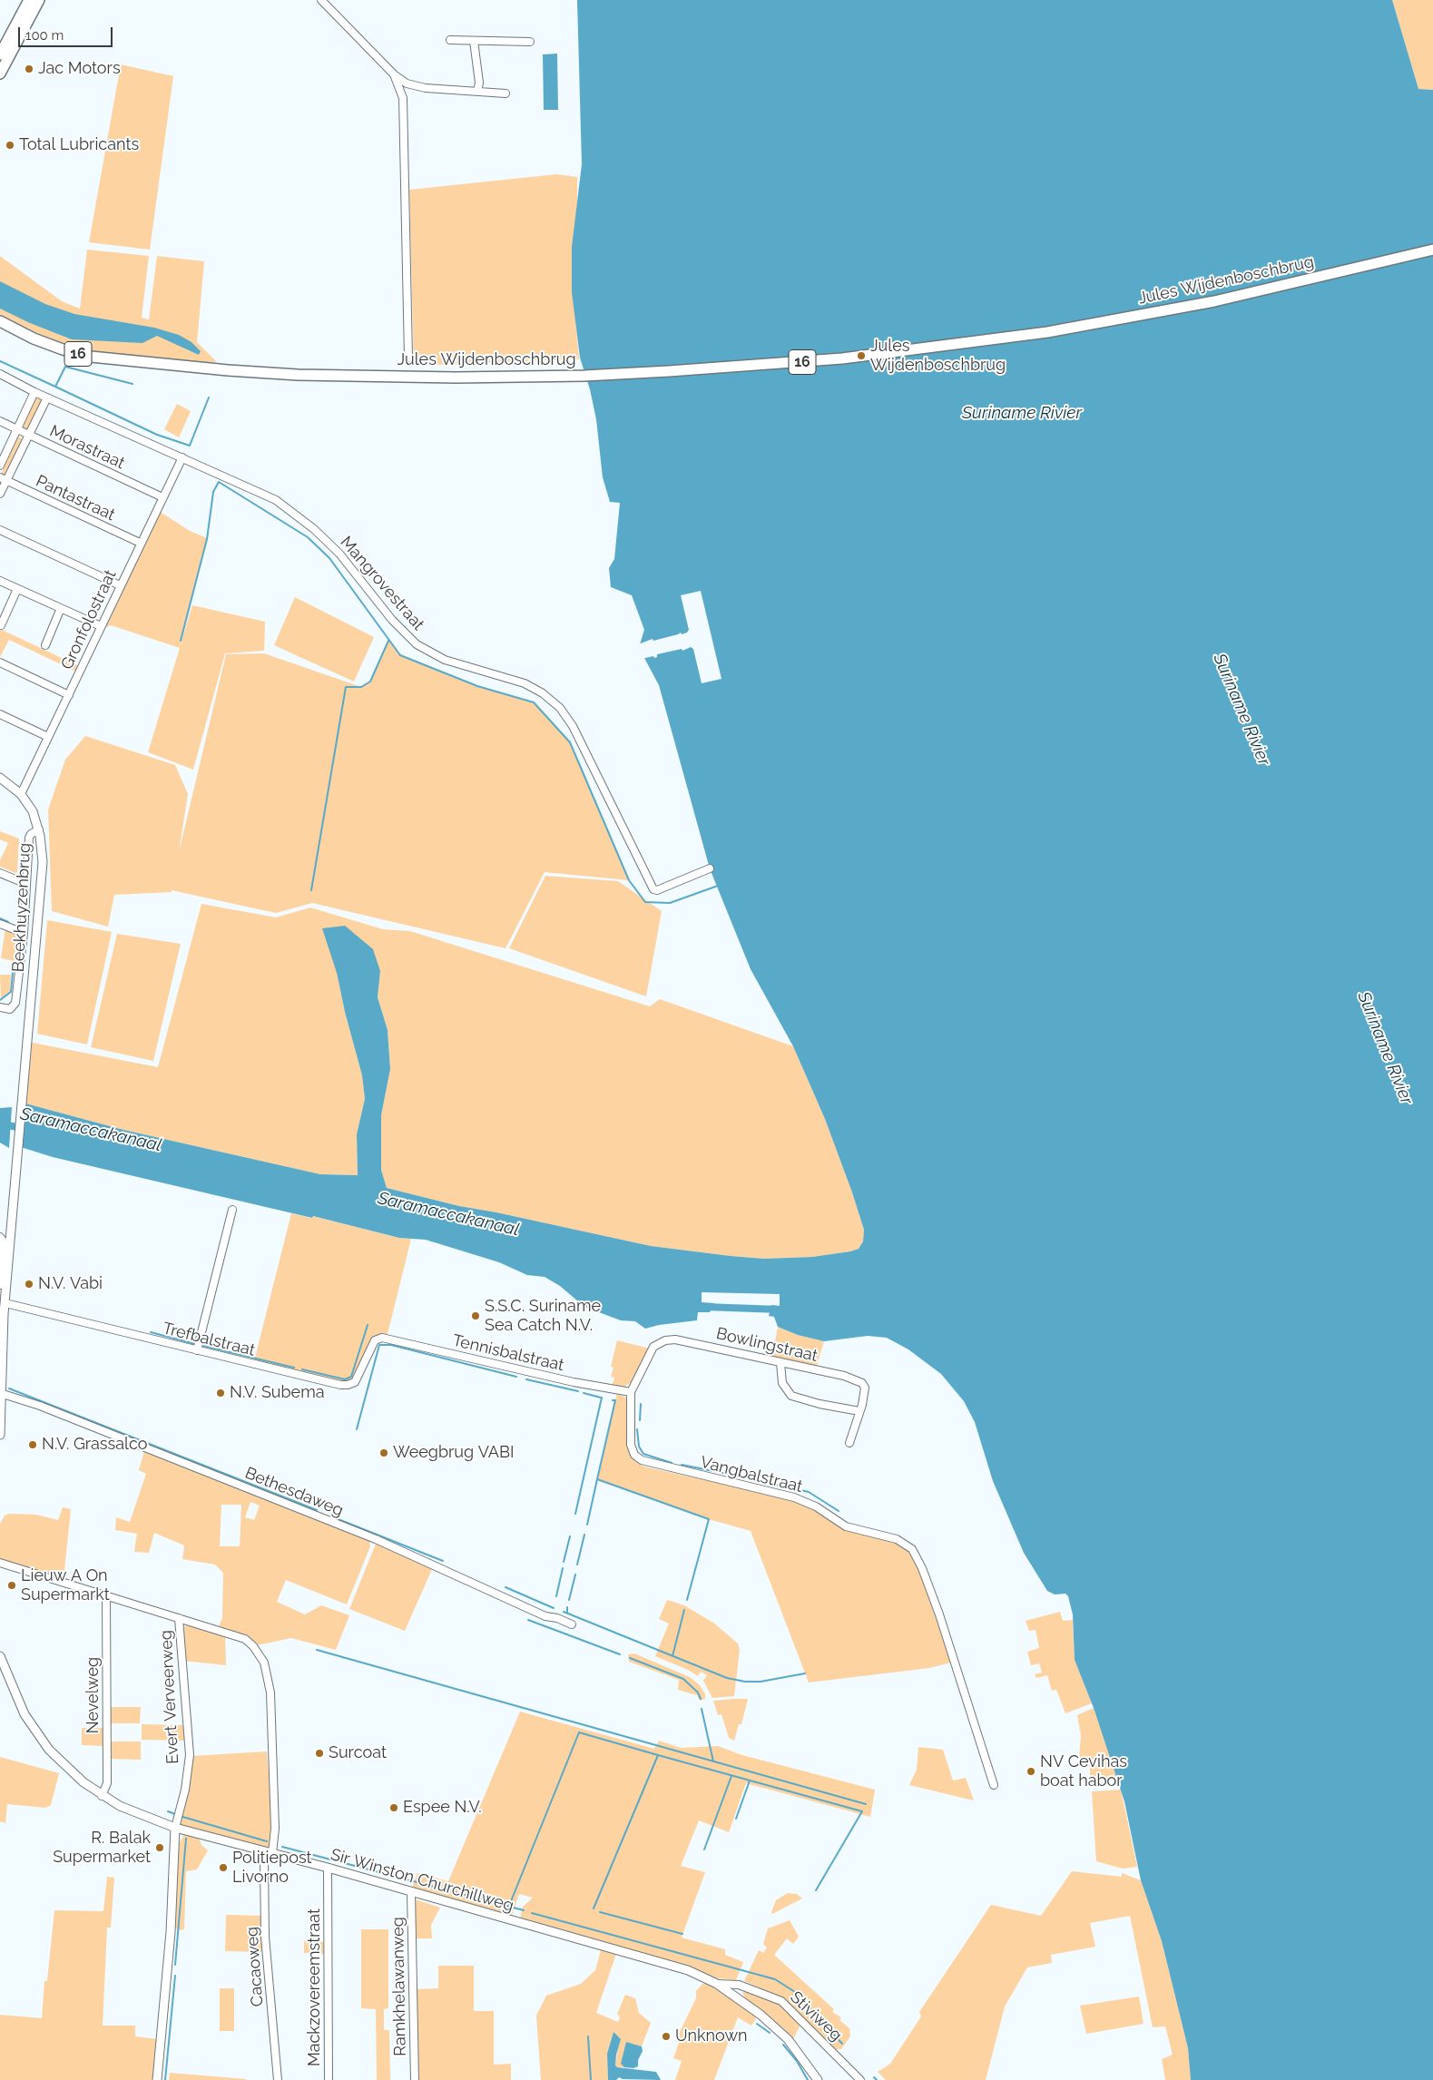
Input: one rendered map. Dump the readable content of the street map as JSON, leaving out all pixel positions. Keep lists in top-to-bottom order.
{
  "streets": {
    "main road": ["Jules Wijdenboschbrug", "16"],
    "street": [
      "Morastraat",
      "Pantastraat",
      "Mangrovestraat",
      "Gronfolostraat",
      "Beekhuyzenbrug",
      "Trefbalstraat",
      "Bowlingstraat",
      "Tennisbalstraat",
      "Vangbalstraat",
      "Bethesdaweg",
      "Nevelweg",
      "Evert Verveerweg",
      "Sir Winston Churchillweg",
      "Cacaoweg",
      "Ramkhelawanweg",
      "Mackzovereemstraat",
      "Stiviweg"
    ]
  },
  "crossings": [
    ["Morastraat", "Gronfolostraat"],
    ["Pantastraat", "Gronfolostraat"],
    ["Mangrovestraat", "Gronfolostraat"],
    ["Gronfolostraat", "Beekhuyzenbrug"],
    ["Beekhuyzenbrug", "Trefbalstraat"],
    ["Trefbalstraat", "Tennisbalstraat"],
    ["Bowlingstraat", "Tennisbalstraat"],
    ["Bowlingstraat", "Vangbalstraat"],
    ["Tennisbalstraat", "Vangbalstraat"],
    ["Nevelweg", "Sir Winston Churchillweg"],
    ["Nevelweg", "Cacaoweg"],
    ["Evert Verveerweg", "Sir Winston Churchillweg"],
    ["Evert Verveerweg", "Cacaoweg"],
    ["Sir Winston Churchillweg", "Cacaoweg"],
    ["Sir Winston Churchillweg", "Ramkhelawanweg"],
    ["Sir Winston Churchillweg", "Mackzovereemstraat"],
    ["Sir Winston Churchillweg", "Stiviweg"]
  ],
  "water": ["Suriname Rivier", "Saramaccakanaal"],
  "places": [
    "Jac Motors",
    "Total Lubricants",
    "Jules Wijdenboschbrug",
    "N.V. Vabi",
    "S.S.C. Suriname Sea Catch N.V.",
    "N.V. Subema",
    "N.V. Grassalco",
    "Weegbrug VABI",
    "Lieuw A On Supermarkt",
    "Surcoat",
    "NV Cevihas boat habor",
    "Espee N.V.",
    "R. Balak Supermarket",
    "Politiepost Livorno",
    "Unknown"
  ],
  "scale_bar": "100 m"
}
